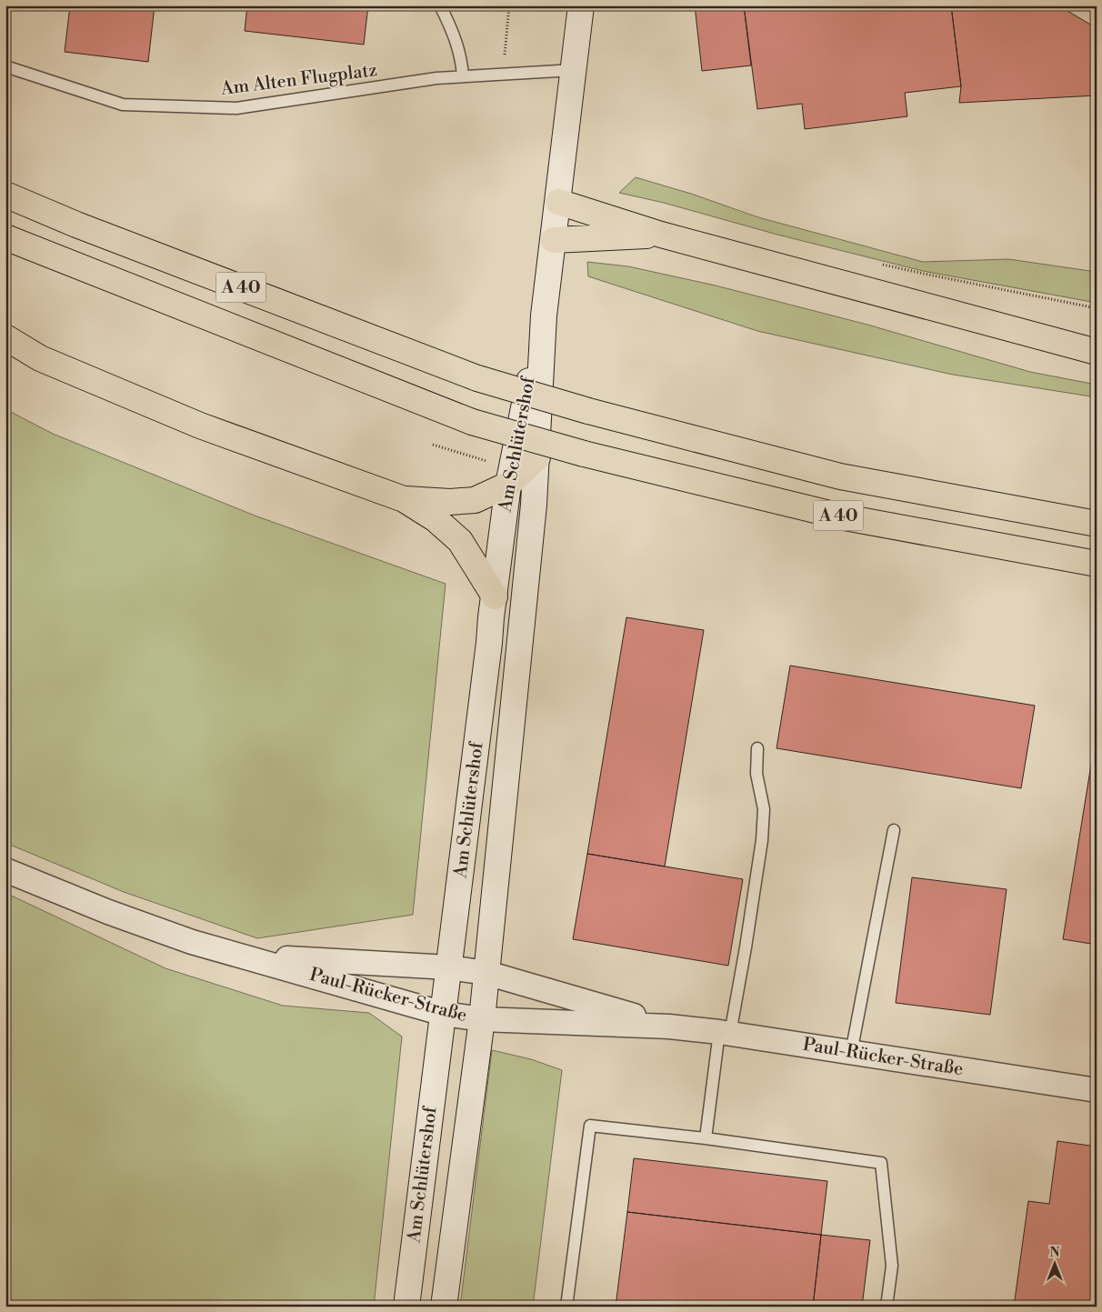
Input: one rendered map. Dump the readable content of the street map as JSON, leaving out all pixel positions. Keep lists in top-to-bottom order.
{
  "streets": {
    "highway": ["A 40"],
    "street": ["Am Schlütershof", "Paul-Rücker-Straße"],
    "lane": ["Am Alten Flugplatz"]
  },
  "crossings": [
    ["Am Alten Flugplatz", "Am Schlütershof"],
    ["Am Schlütershof", "Paul-Rücker-Straße"]
  ],
  "north": "top"
}
